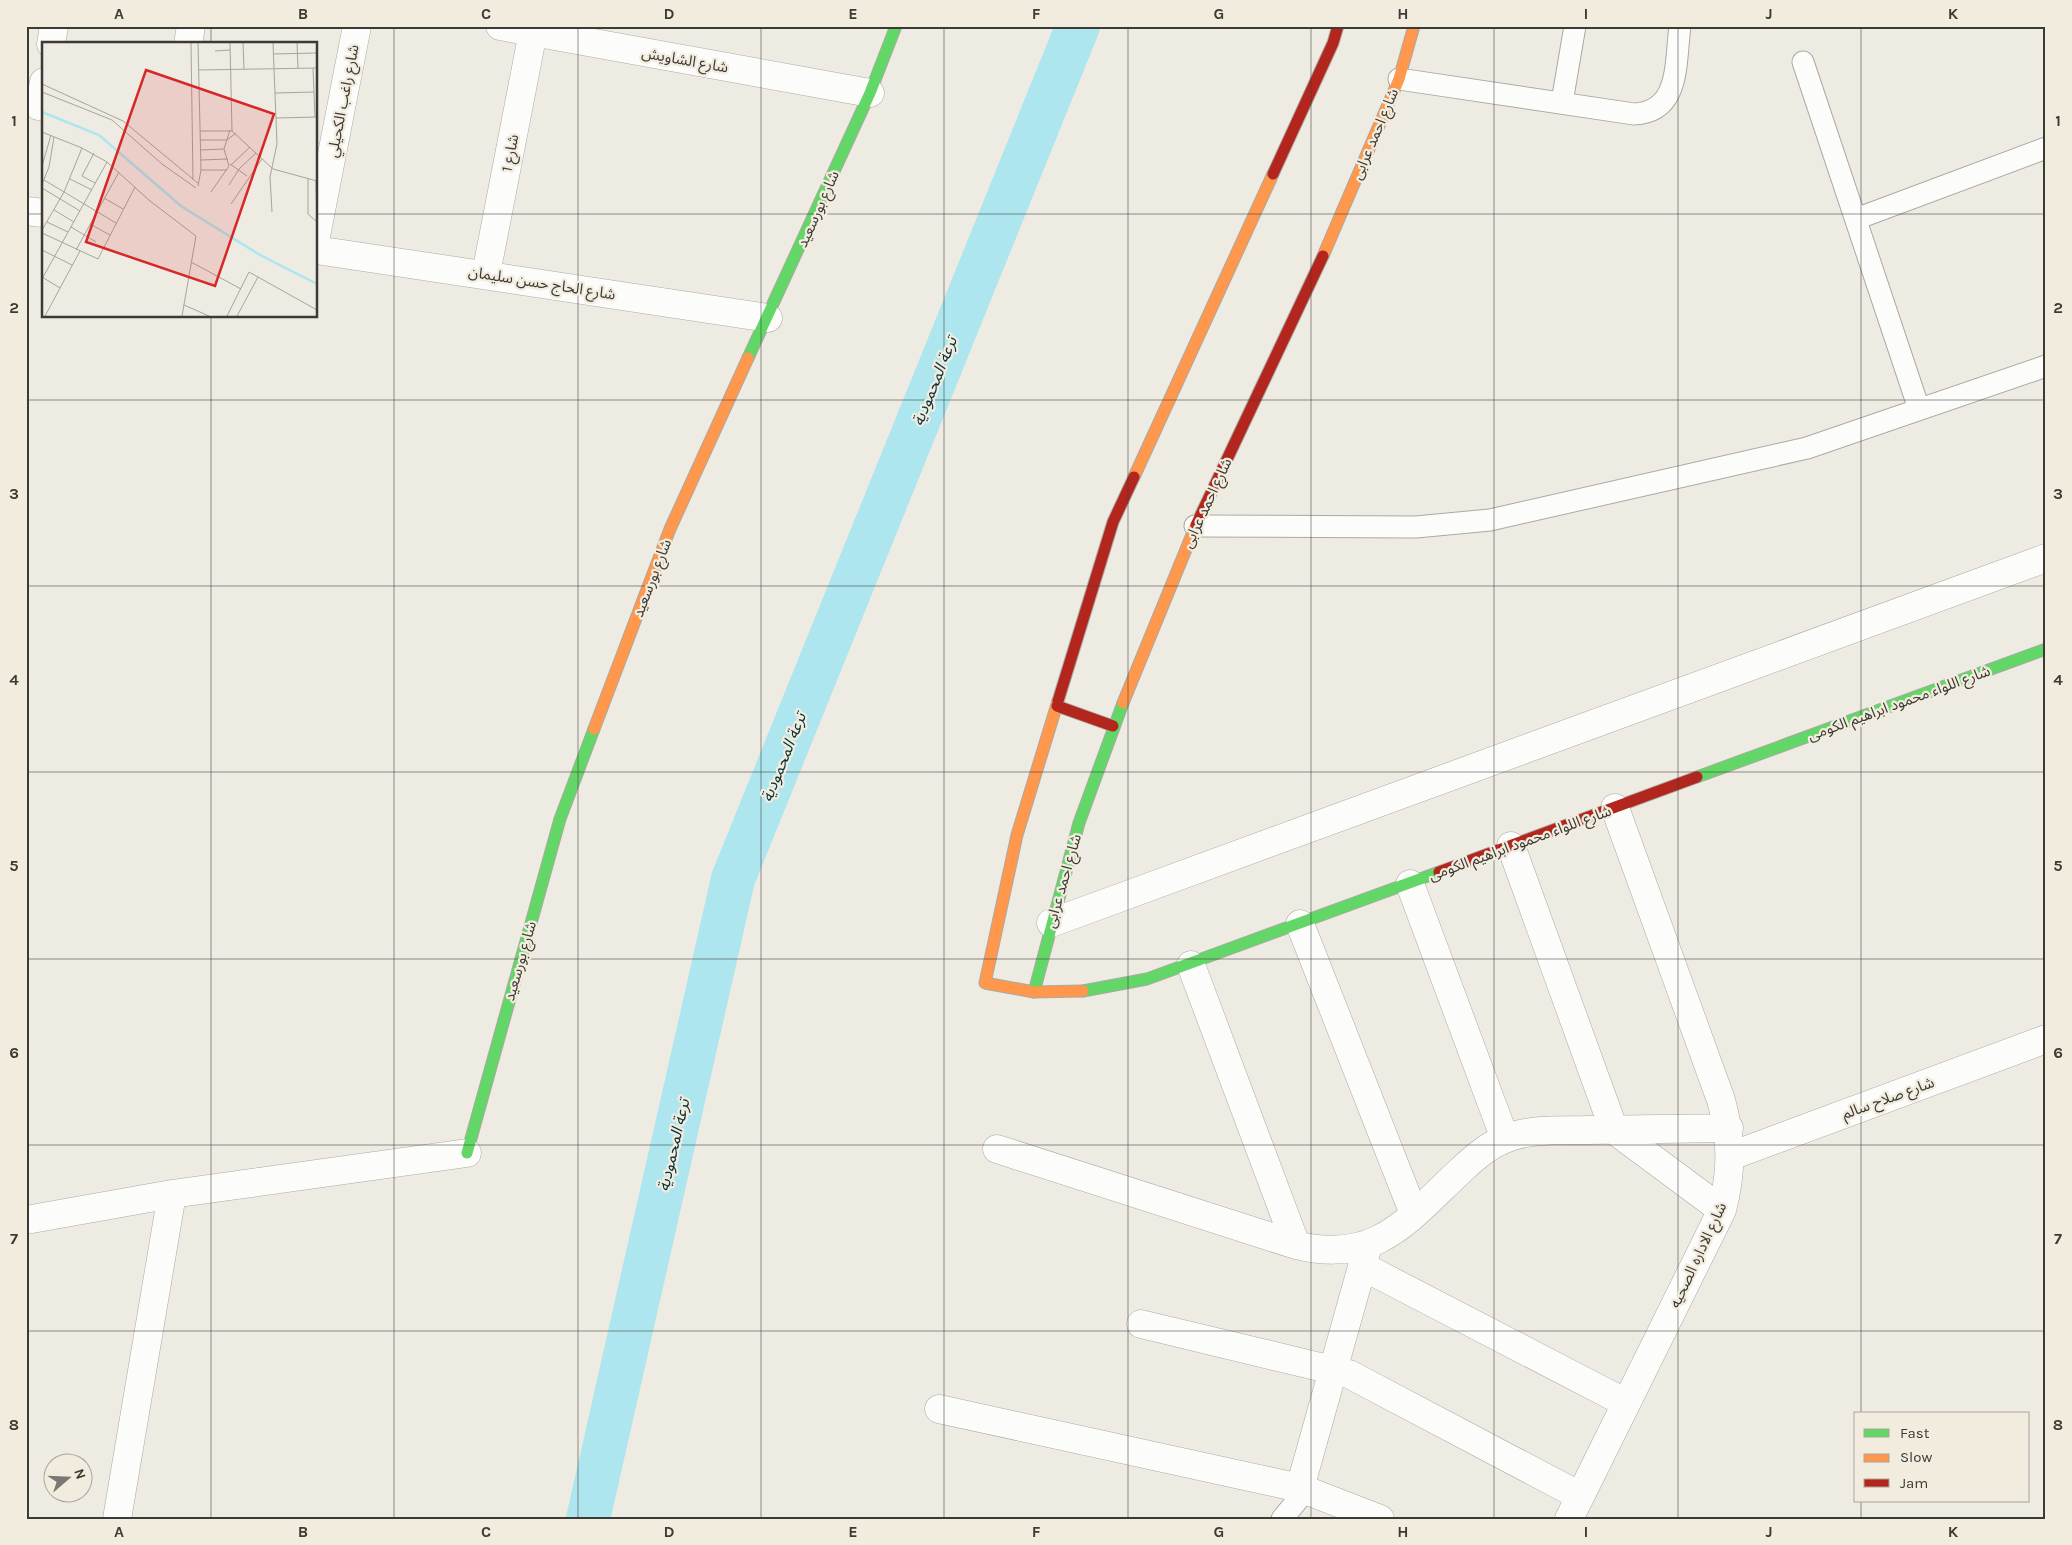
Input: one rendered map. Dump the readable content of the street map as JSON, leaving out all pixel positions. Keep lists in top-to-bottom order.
{
  "streets": {
    "main road": ["شارع احمد عرابى", "شارع بورسعيد", "شارع اللواء محمود ابراهيم الكومى"],
    "street": [
      "شارع الشاويش",
      "شارع راغب الكحيلي",
      "شارع 1",
      "شارع الحاج حسن سليمان",
      "شارع صلاح سالم",
      "شارع الاداره الصحيه"
    ]
  },
  "crossings": [
    ["شارع الشاويش", "شارع 1"],
    ["شارع الشاويش", "شارع بورسعيد"],
    ["شارع احمد عرابى", "شارع اللواء محمود ابراهيم الكومى"],
    ["شارع 1", "شارع الحاج حسن سليمان"],
    ["شارع بورسعيد", "شارع الحاج حسن سليمان"],
    ["شارع اللواء محمود ابراهيم الكومى", "شارع الاداره الصحيه"],
    ["شارع صلاح سالم", "شارع الاداره الصحيه"]
  ],
  "water": ["ترعة المحمودية"],
  "legend": ["Fast", "Slow", "Jam"],
  "north": "right",
  "grid": {
    "columns": [
      "A",
      "B",
      "C",
      "D",
      "E",
      "F",
      "G",
      "H",
      "I",
      "J",
      "K"
    ],
    "rows": [
      "1",
      "2",
      "3",
      "4",
      "5",
      "6",
      "7",
      "8"
    ]
  }
}
